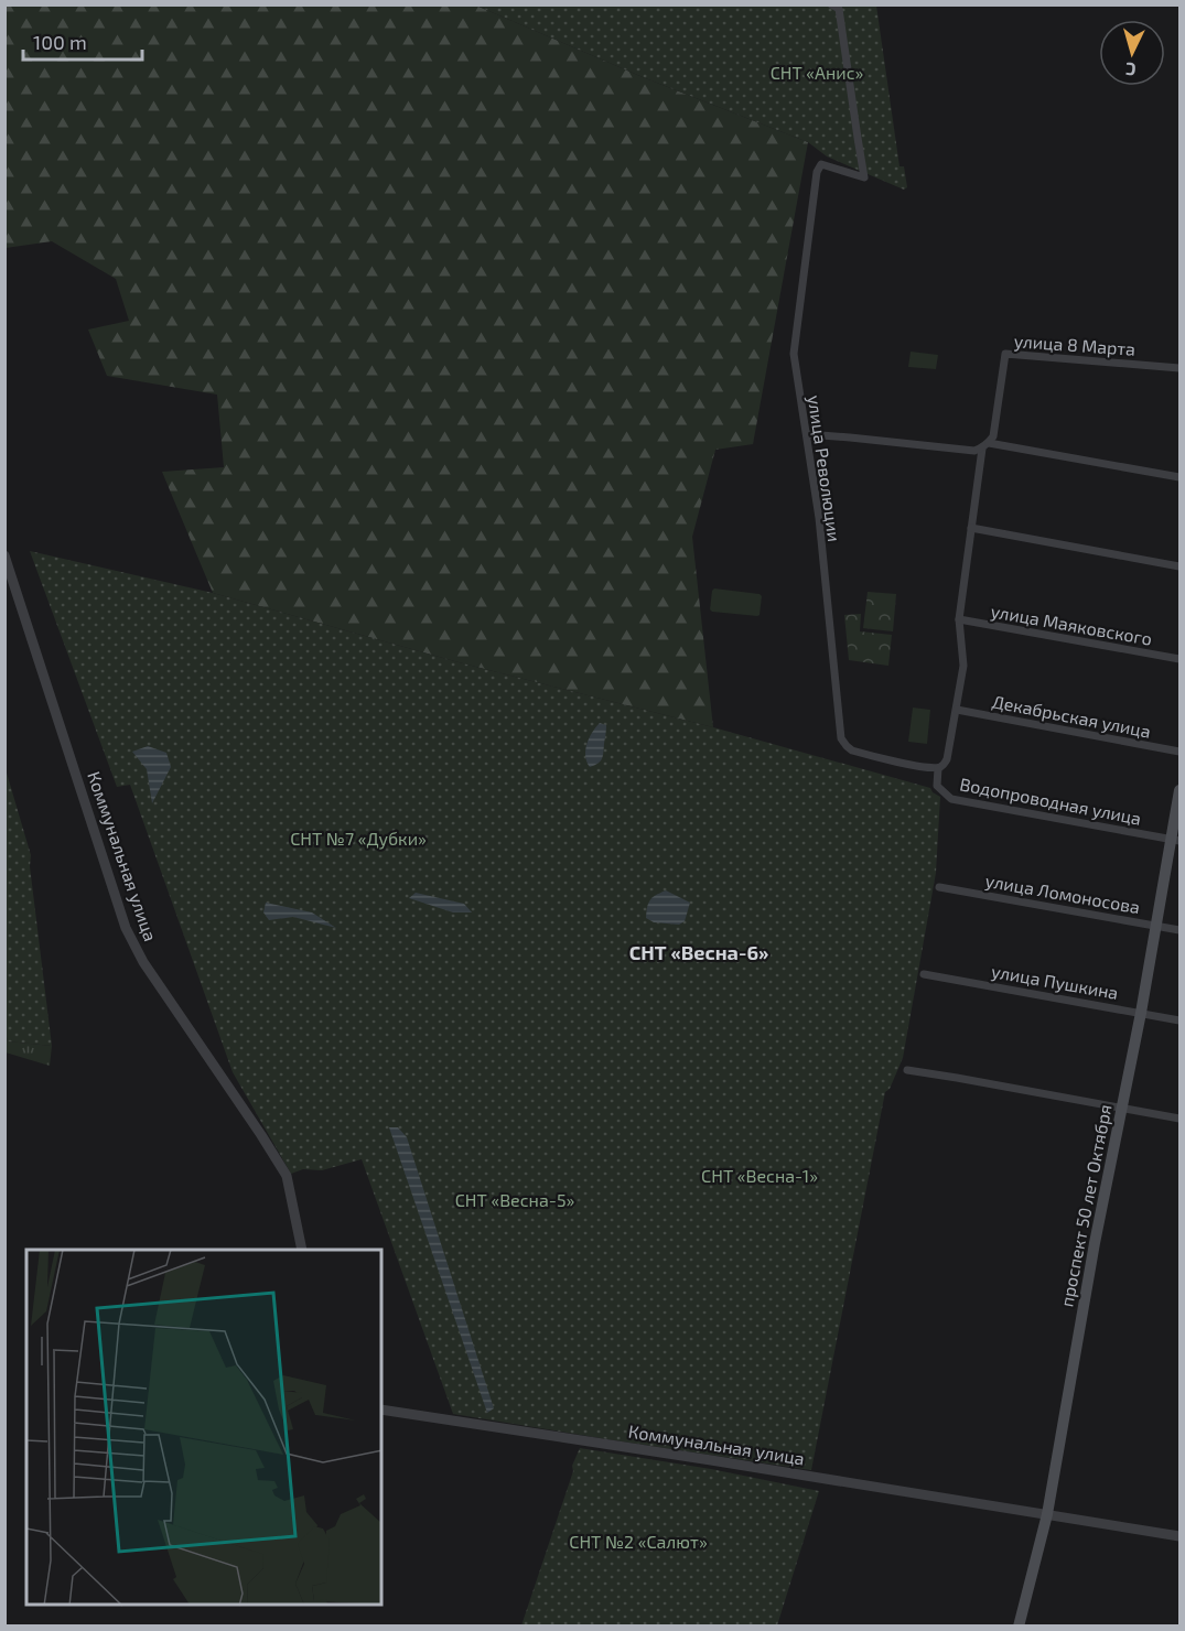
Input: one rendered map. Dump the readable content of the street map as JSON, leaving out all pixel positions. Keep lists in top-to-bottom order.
{
  "streets": {
    "main road": ["проспект 50 лет Октября"],
    "street": [
      "улица 8 Марта",
      "улица Революции",
      "улица Маяковского",
      "Декабрьская улица",
      "Водопроводная улица",
      "Коммунальная улица",
      "улица Ломоносова",
      "улица Пушкина"
    ]
  },
  "crossings": [
    ["улица Революции", "Водопроводная улица"],
    ["Водопроводная улица", "проспект 50 лет Октября"],
    ["Коммунальная улица", "проспект 50 лет Октября"],
    ["улица Ломоносова", "проспект 50 лет Октября"],
    ["улица Пушкина", "проспект 50 лет Октября"]
  ],
  "districts": ["СНТ «Весна-6»"],
  "parks": [
    "СНТ «Анис»",
    "СНТ №7 «Дубки»",
    "СНТ «Весна-1»",
    "СНТ «Весна-5»",
    "СНТ №2 «Салют»"
  ],
  "scale_bar": "100 m",
  "north": "bottom"
}
